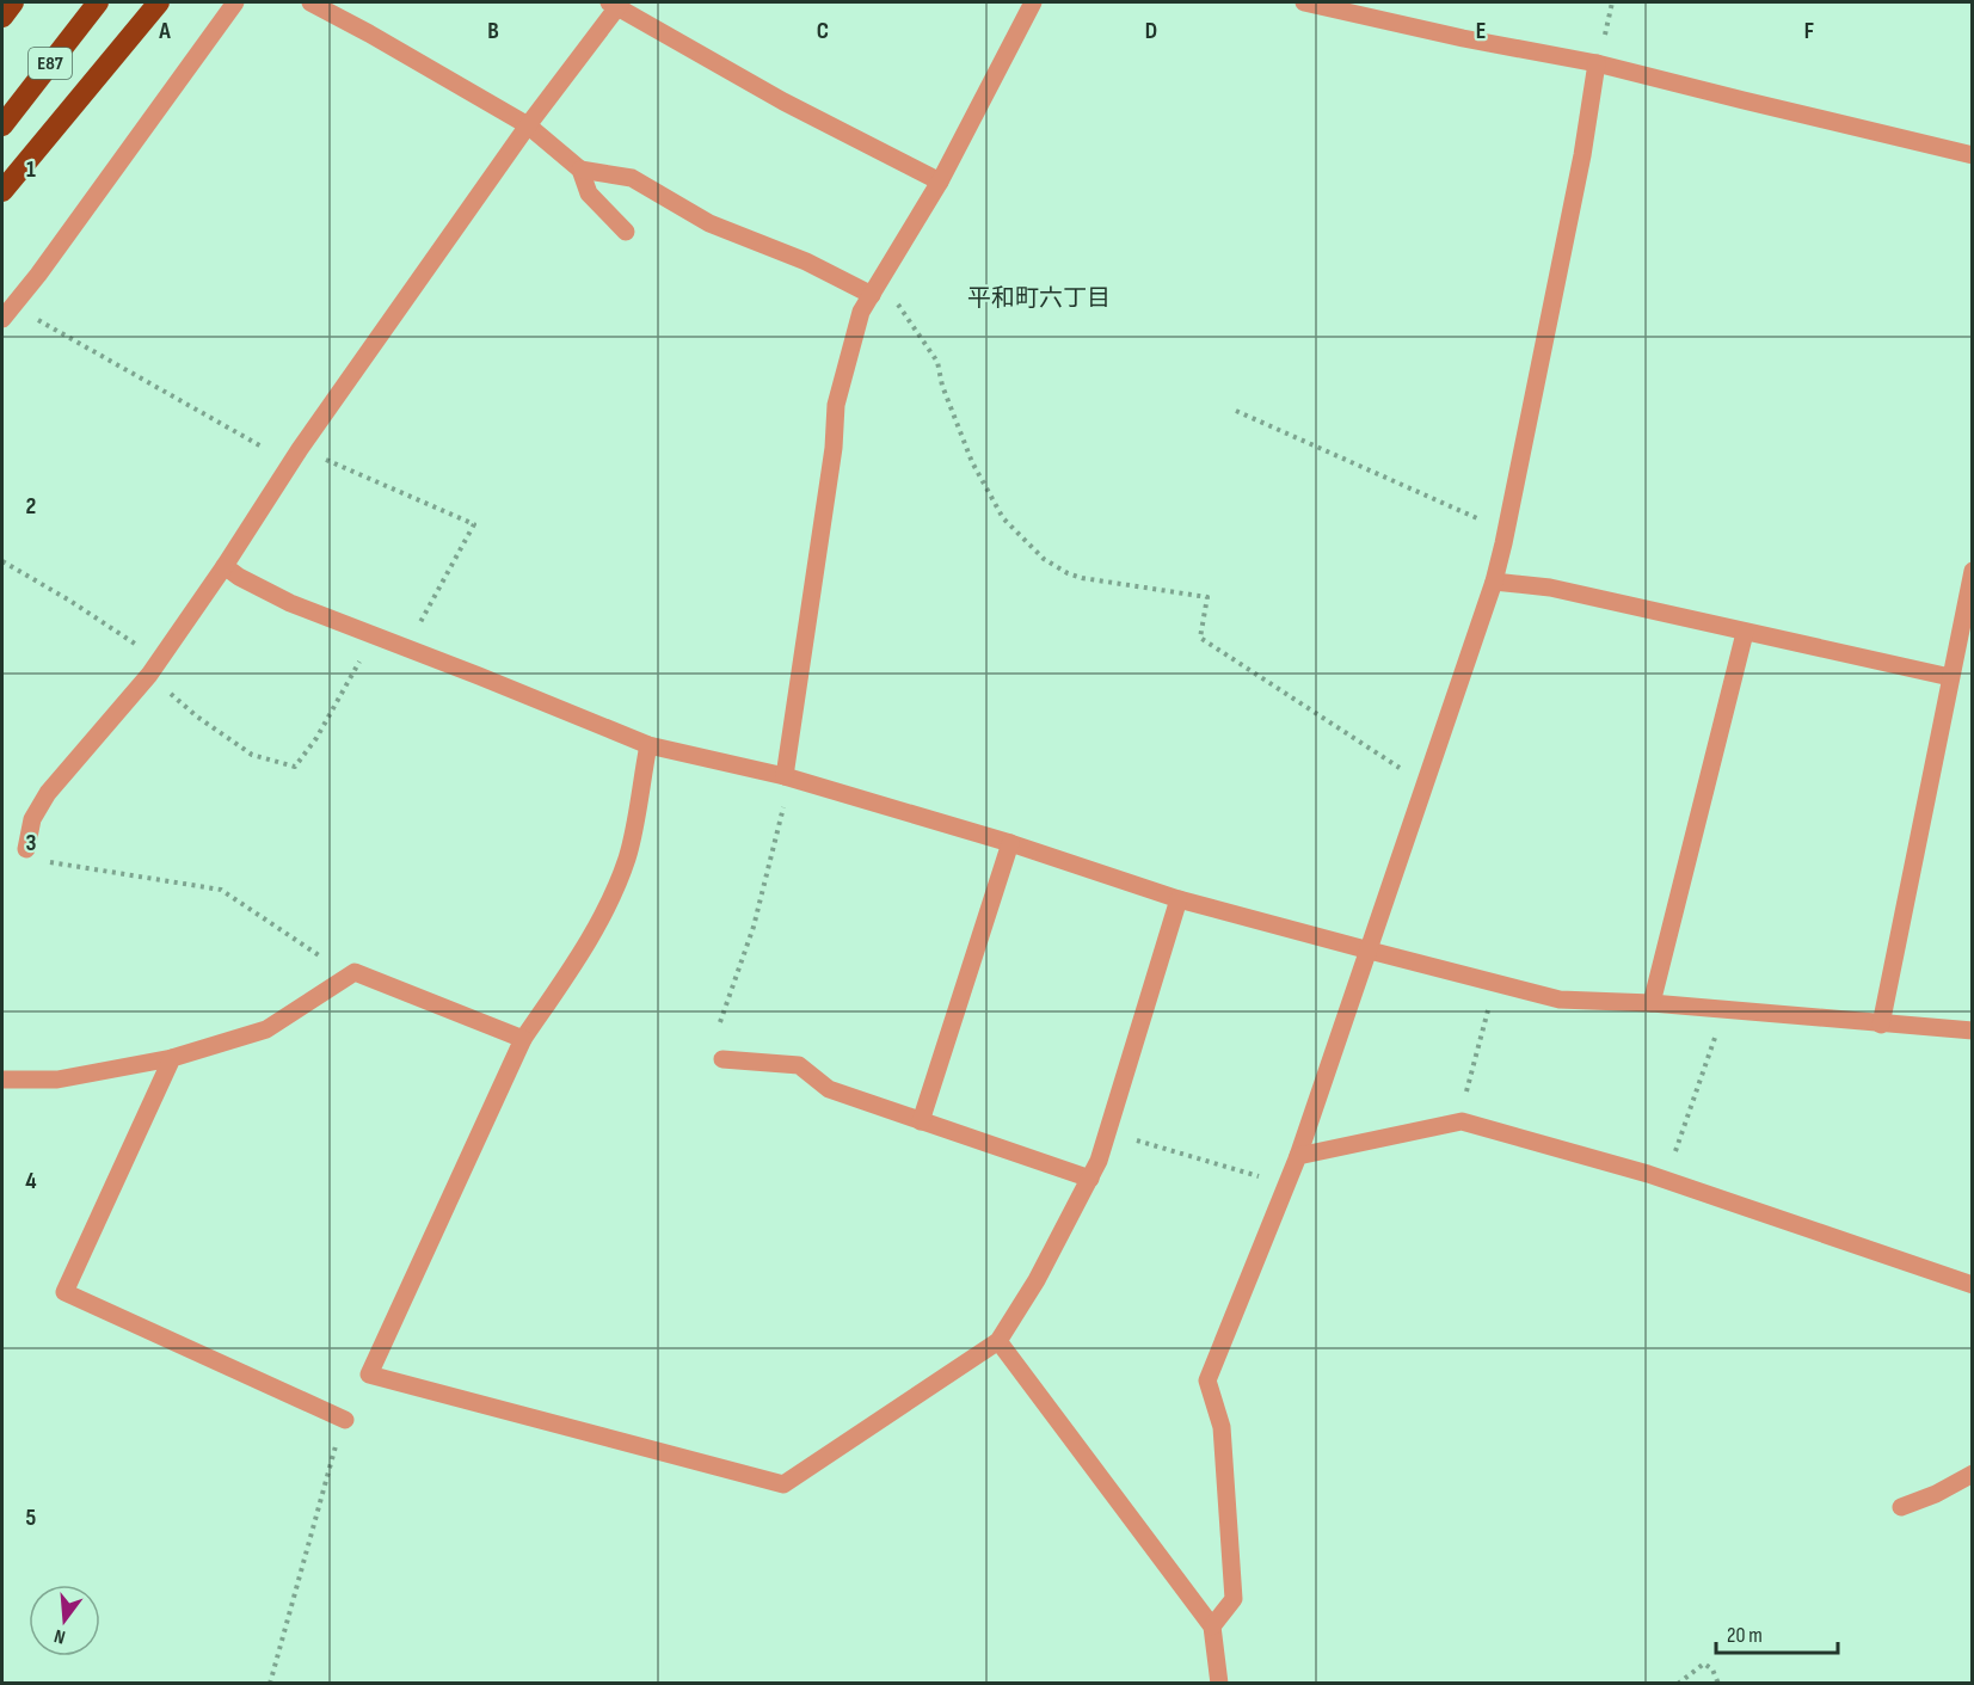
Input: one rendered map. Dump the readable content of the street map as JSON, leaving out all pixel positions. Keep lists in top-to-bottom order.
{
  "streets": {
    "highway": ["E87"]
  },
  "districts": ["平和町六丁目"],
  "scale_bar": "20 m",
  "north": "bottom",
  "grid": {
    "columns": [
      "A",
      "B",
      "C",
      "D",
      "E",
      "F"
    ],
    "rows": [
      "1",
      "2",
      "3",
      "4",
      "5"
    ]
  }
}
